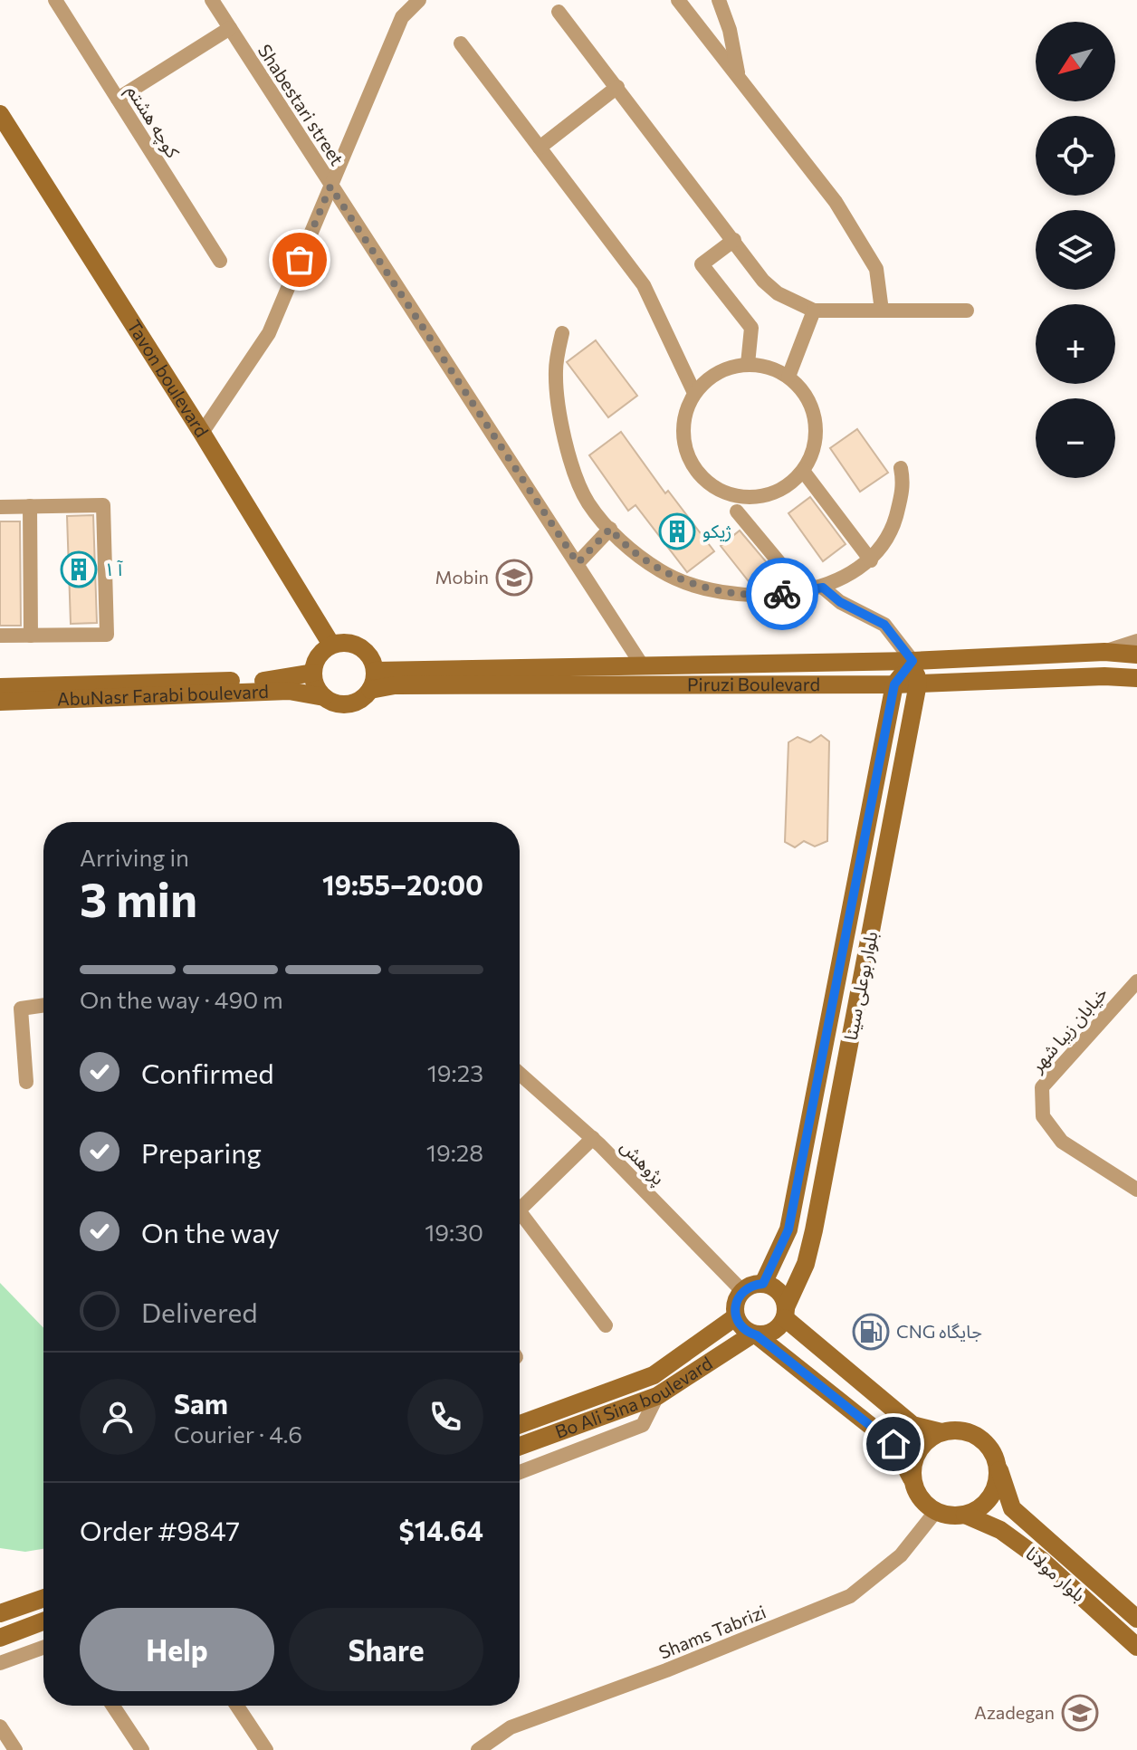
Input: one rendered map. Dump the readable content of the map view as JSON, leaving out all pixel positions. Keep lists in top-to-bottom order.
{
  "streets": {
    "street": [
      "Shabestari street",
      "کوچه هشتم",
      "Tavon boulevard",
      "Piruzi Boulevard",
      "AbuNasr Farabi boulevard",
      "بلوار بوعلی سینا",
      "خیابان زیبا شهر",
      "پژوهش",
      "Bo Ali Sina boulevard",
      "بلوار مولانا",
      "Shams Tabrizi"
    ]
  },
  "crossings": [
    ["Shabestari street", "Piruzi Boulevard"],
    ["Tavon boulevard", "Piruzi Boulevard"],
    ["Tavon boulevard", "AbuNasr Farabi boulevard"],
    ["Piruzi Boulevard", "AbuNasr Farabi boulevard"],
    ["Piruzi Boulevard", "بلوار بوعلی سینا"],
    ["بلوار بوعلی سینا", "پژوهش"],
    ["بلوار بوعلی سینا", "Bo Ali Sina boulevard"],
    ["پژوهش", "Bo Ali Sina boulevard"],
    ["بلوار مولانا", "Shams Tabrizi"]
  ],
  "places": {
    "building": ["ژیکو", "آ ۱"],
    "school or university": ["Mobin", "Azadegan"],
    "fuel station": ["CNG جایگاه"]
  },
  "north": "bottom left",
  "page": {
    "map_buttons": ["+", "−"],
    "heading": ["3 min", "Arriving in", "19:55–20:00"],
    "panel": [
      "Sam",
      "Courier · 4.6",
      "Order #9847",
      "$14.64"
    ],
    "bar": "On the way · 490 m",
    "list": [
      ["Confirmed", "19:23"],
      ["Preparing", "19:28"],
      ["On the way", "19:30"],
      "Delivered"
    ],
    "buttons": ["Help", "Share"]
  }
}
